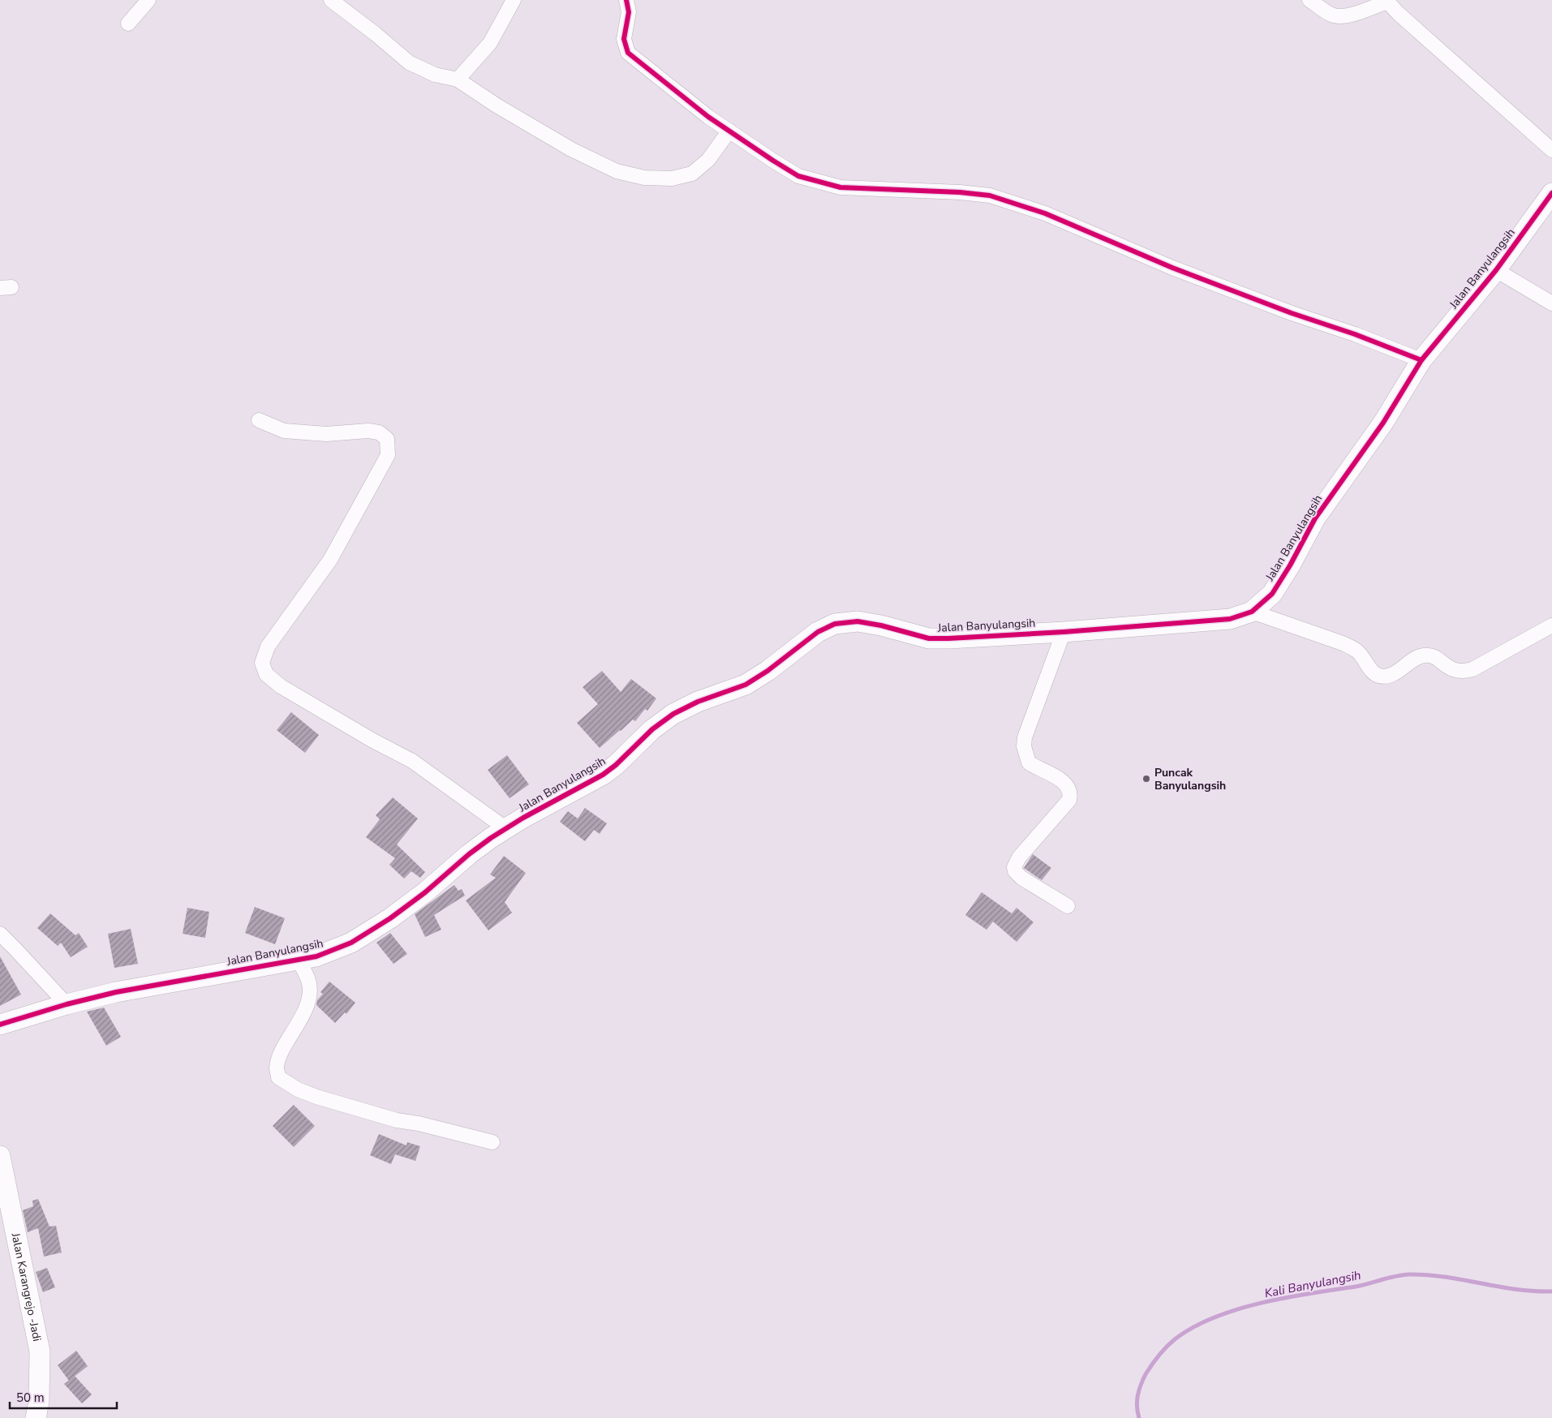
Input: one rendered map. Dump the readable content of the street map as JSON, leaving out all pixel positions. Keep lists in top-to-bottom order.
{
  "streets": {
    "street": ["Jalan Banyulangsih", "Jalan Karangrejo -Jadi"]
  },
  "water": ["Kali Banyulangsih"],
  "places": ["Puncak Banyulangsih"],
  "scale_bar": "50 m"
}
